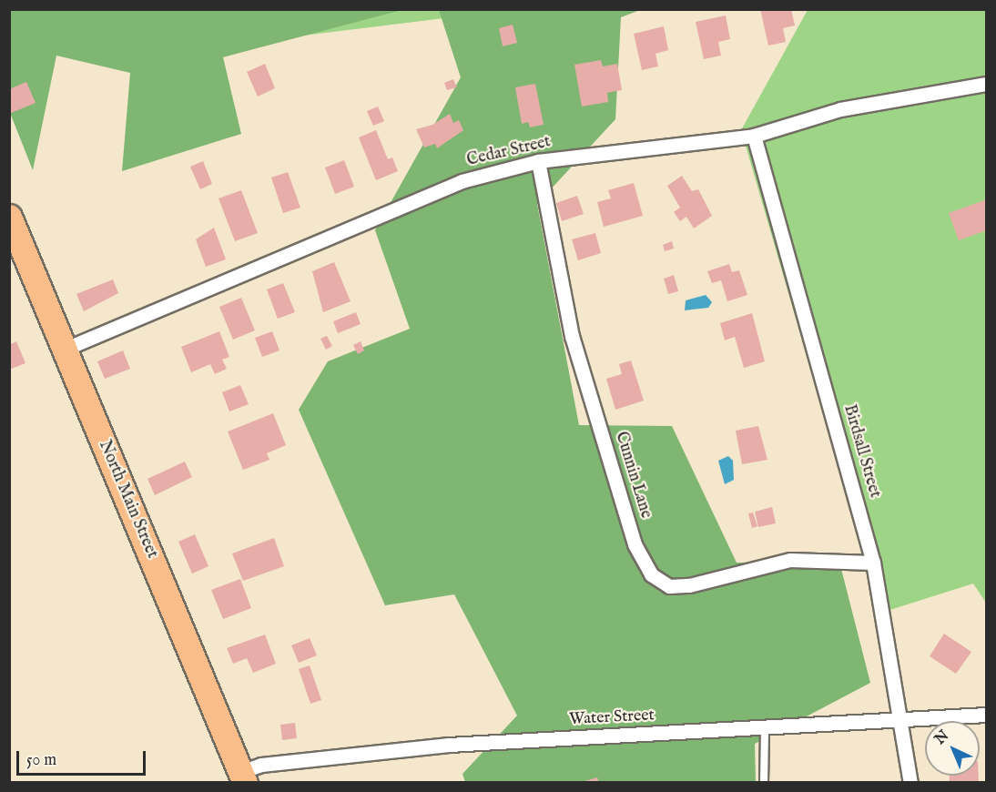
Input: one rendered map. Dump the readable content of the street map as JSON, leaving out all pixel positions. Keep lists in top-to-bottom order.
{
  "streets": {
    "highway": ["North Main Street"],
    "street": [
      "Cedar Street",
      "Birdsall Street",
      "Cunnin Lane",
      "Water Street"
    ]
  },
  "crossings": [
    ["Cedar Street", "Birdsall Street"],
    ["Cedar Street", "Cunnin Lane"],
    ["Cedar Street", "North Main Street"],
    ["Birdsall Street", "Cunnin Lane"],
    ["Birdsall Street", "Water Street"],
    ["North Main Street", "Water Street"]
  ],
  "scale_bar": "50 m",
  "north": "top left"
}
